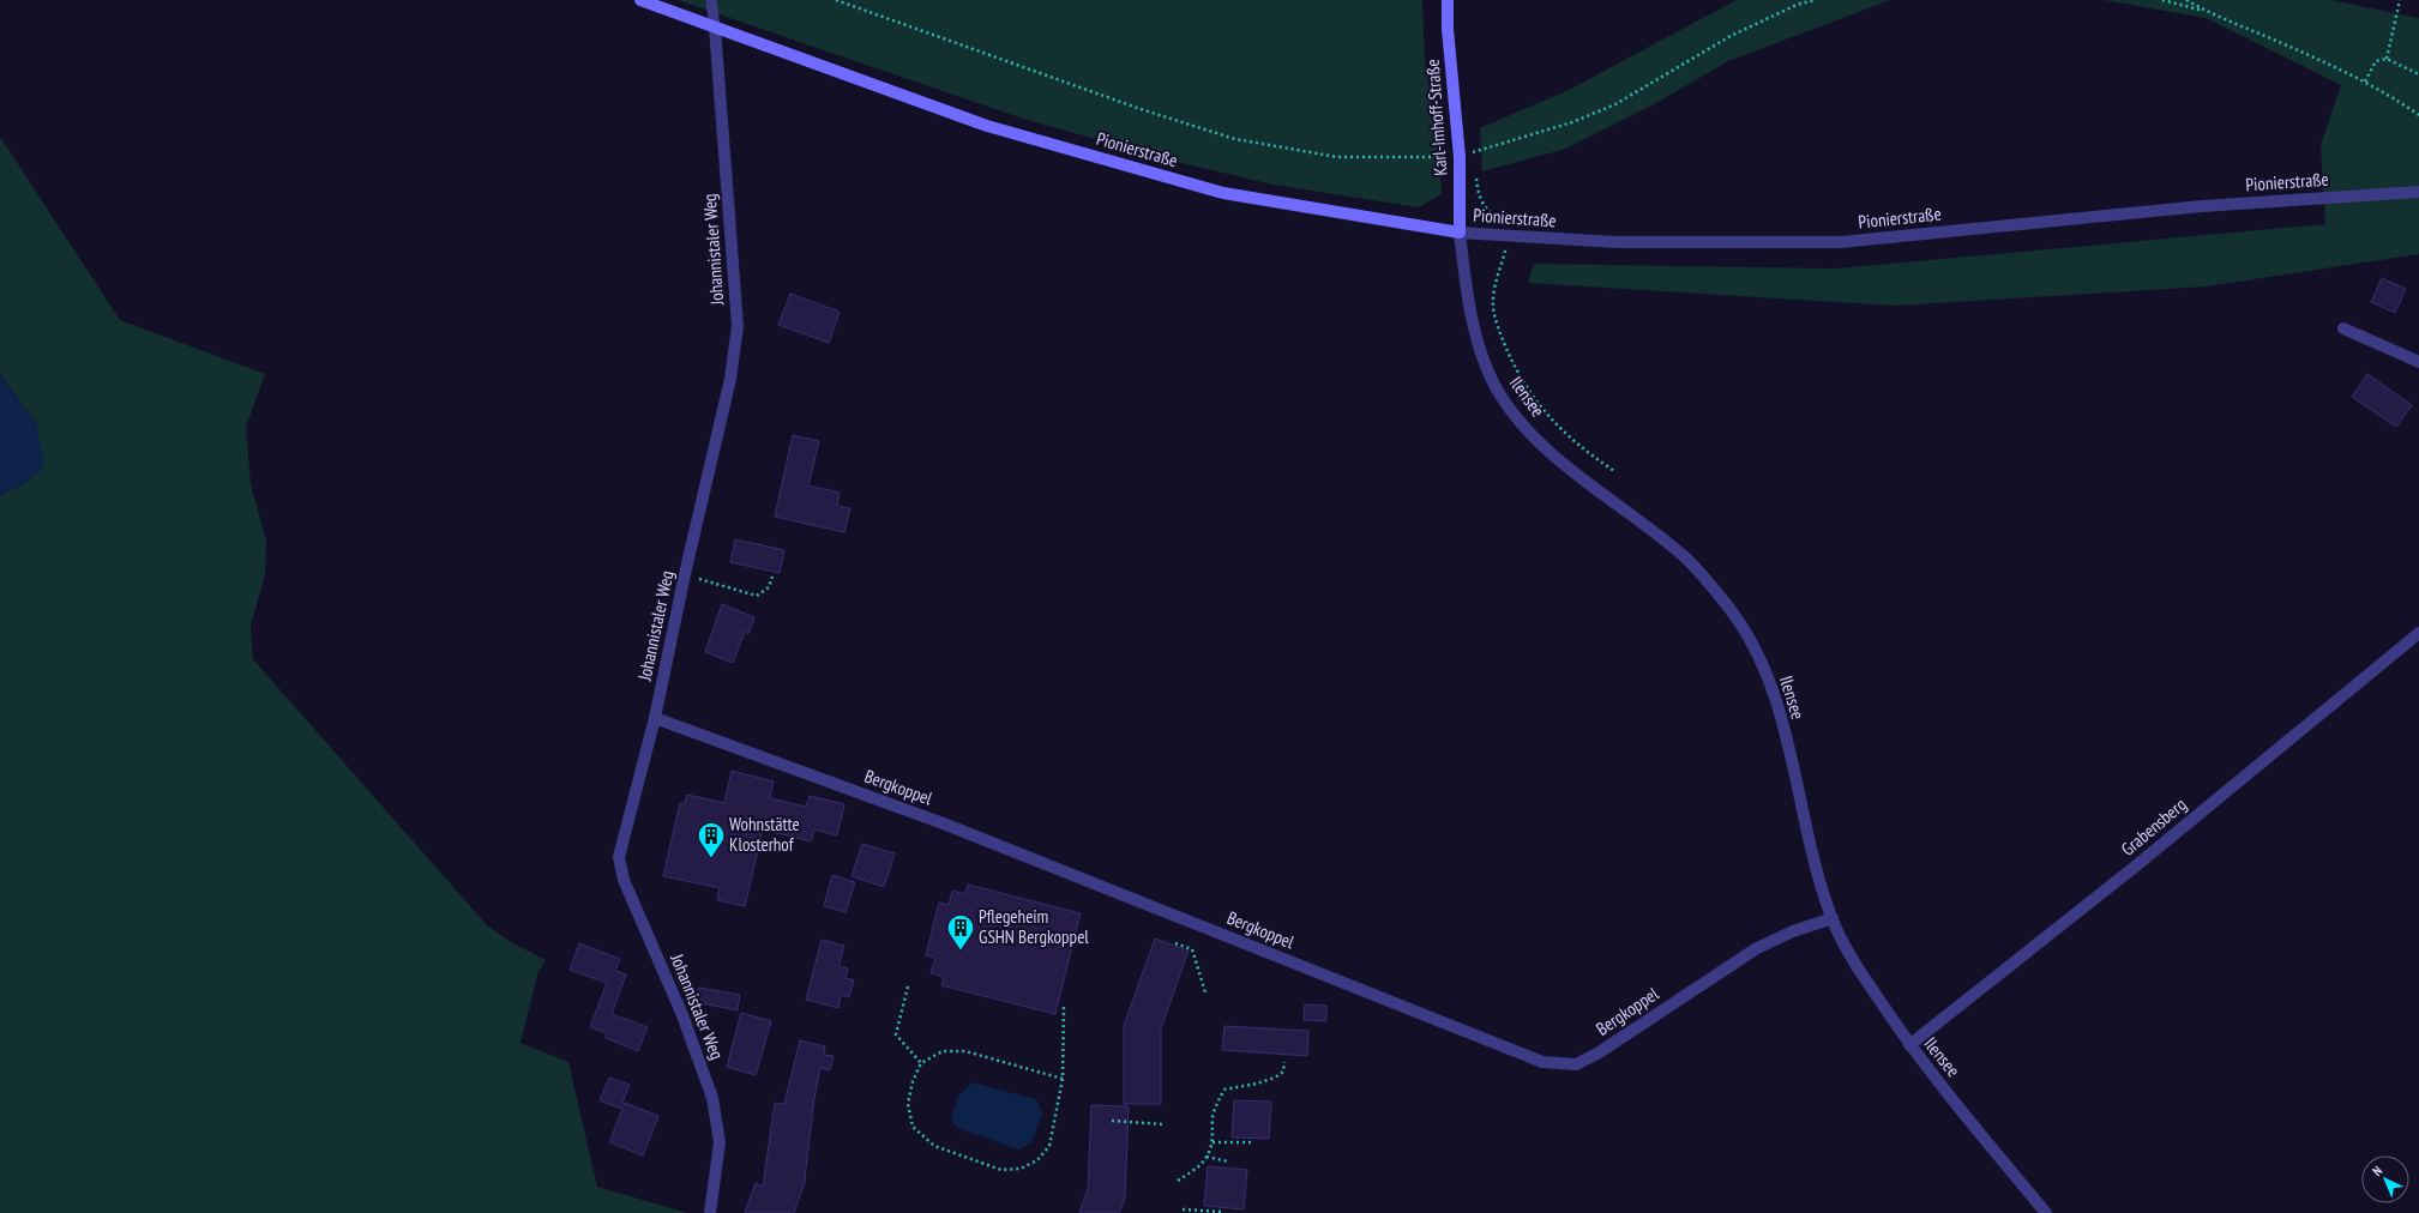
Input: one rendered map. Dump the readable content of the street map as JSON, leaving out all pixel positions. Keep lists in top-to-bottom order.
{
  "streets": {
    "street": [
      "Karl-Imhoff-Straße",
      "Pionierstraße",
      "Johannistaler Weg",
      "Ilensee",
      "Bergkoppel",
      "Grabensberg"
    ]
  },
  "crossings": [
    ["Karl-Imhoff-Straße", "Pionierstraße"],
    ["Karl-Imhoff-Straße", "Ilensee"],
    ["Pionierstraße", "Johannistaler Weg"],
    ["Pionierstraße", "Ilensee"],
    ["Johannistaler Weg", "Bergkoppel"],
    ["Ilensee", "Bergkoppel"],
    ["Ilensee", "Grabensberg"]
  ],
  "places": {
    "building": ["Wohnstätte Klosterhof", "Pflegeheim GSHN Bergkoppel"]
  },
  "north": "top left"
}
